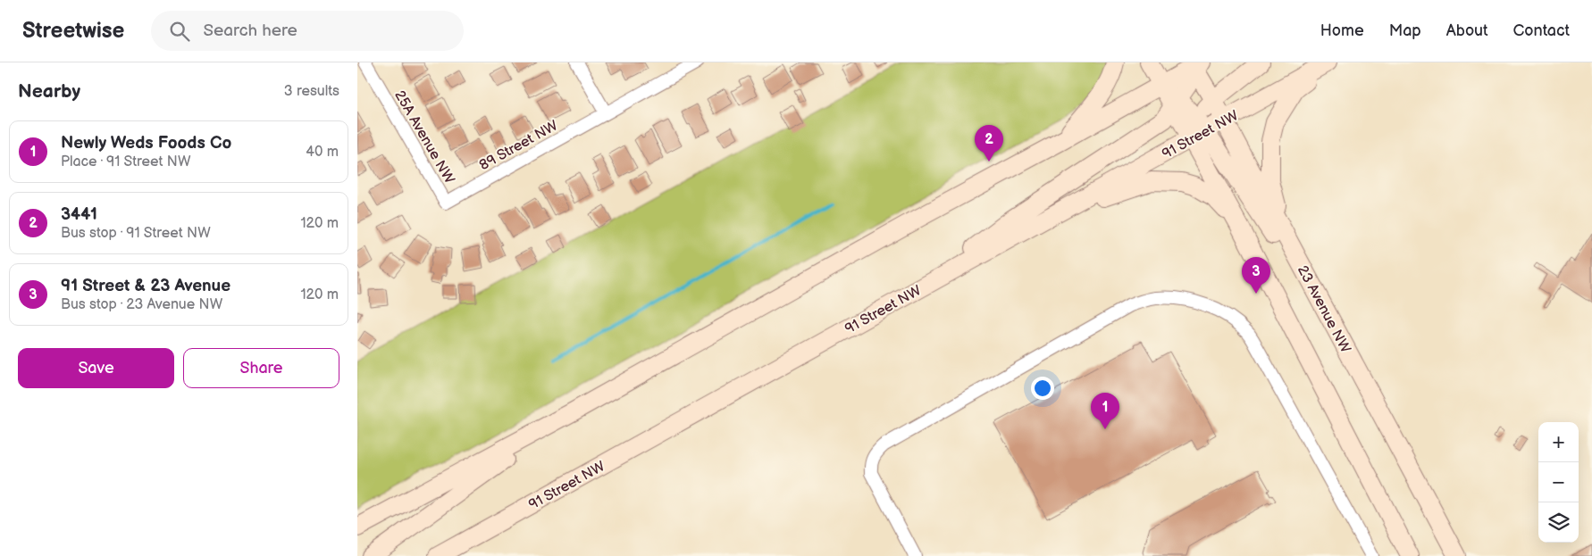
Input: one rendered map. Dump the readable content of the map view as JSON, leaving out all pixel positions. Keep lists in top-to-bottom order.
{
  "streets": {
    "main road": ["91 Street NW", "23 Avenue NW"],
    "street": ["25A Avenue NW", "89 Street NW"]
  },
  "crossings": [
    ["91 Street NW", "23 Avenue NW"],
    ["25A Avenue NW", "89 Street NW"]
  ],
  "page": {
    "header": "Streetwise",
    "search": "Search here",
    "nav": [
      "Home",
      "Map",
      "About",
      "Contact"
    ],
    "heading": ["Nearby", "3 results"],
    "list": [
      {
        "mark": "1",
        "name": "Newly Weds Foods Co",
        "note": "Place · 91 Street NW",
        "value": "40 m"
      },
      {
        "mark": "2",
        "name": "3441",
        "note": "Bus stop · 91 Street NW",
        "value": "120 m"
      },
      {
        "mark": "3",
        "name": "91 Street & 23 Avenue",
        "note": "Bus stop · 23 Avenue NW",
        "value": "120 m"
      }
    ],
    "pins": ["2", "3", "1"],
    "buttons": ["Save", "Share"],
    "map_buttons": ["+", "−"]
  }
}
